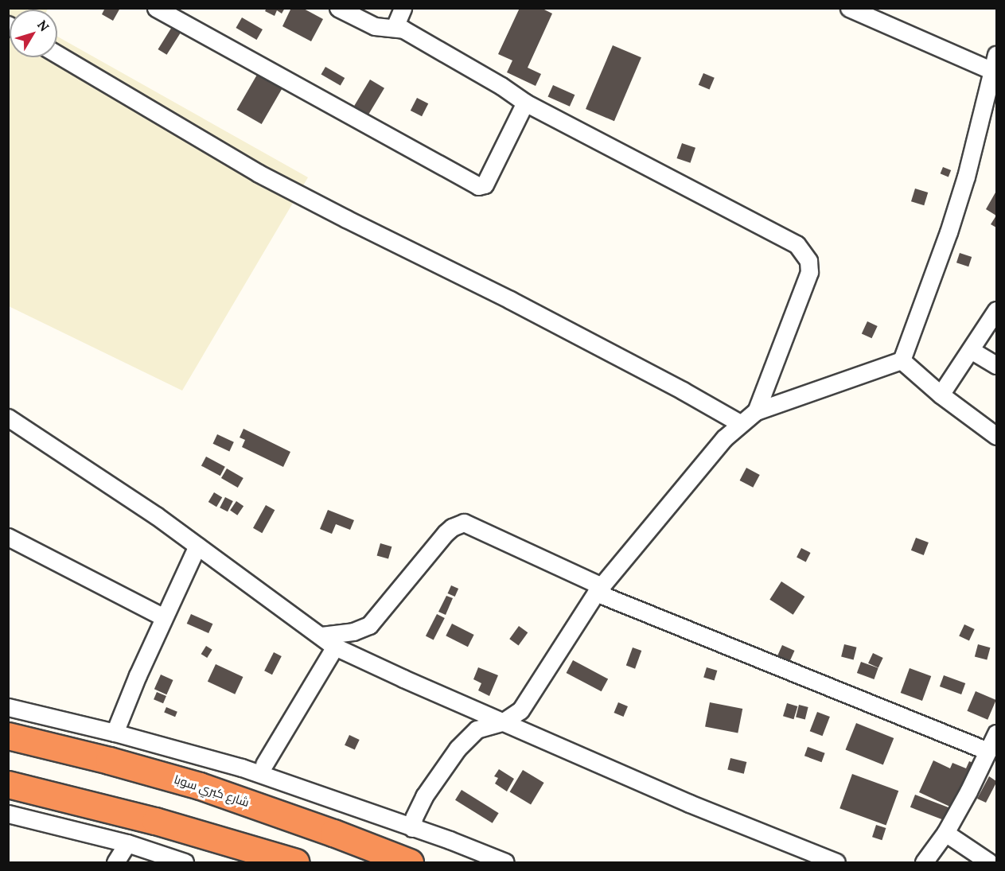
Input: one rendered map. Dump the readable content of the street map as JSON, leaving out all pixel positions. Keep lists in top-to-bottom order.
{
  "streets": {
    "highway": ["شارع كبري سوبا"]
  },
  "north": "top right"
}
